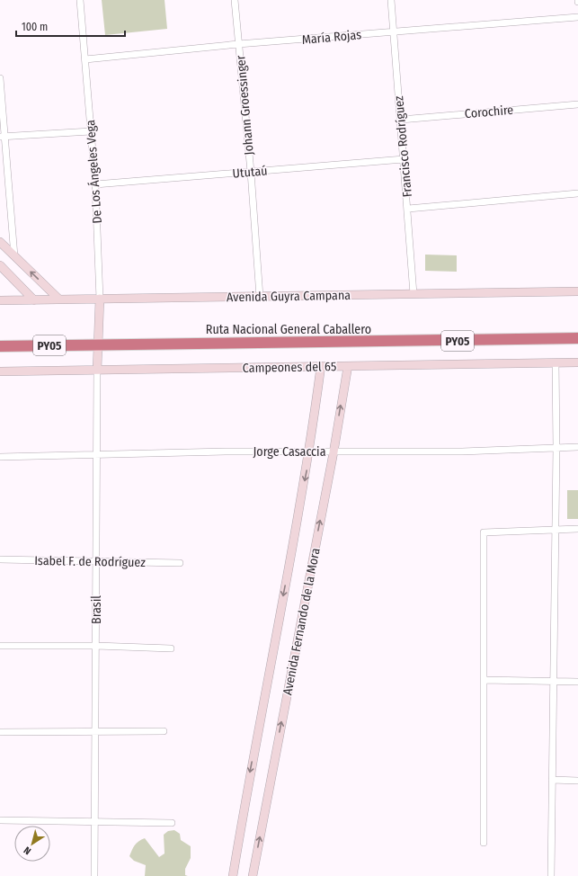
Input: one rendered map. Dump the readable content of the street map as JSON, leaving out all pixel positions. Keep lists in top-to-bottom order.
{
  "streets": {
    "highway": ["Ruta Nacional General Caballero", "PY05"],
    "main road": [
      "De Los Ángeles Vega",
      "Avenida Guyra Campana",
      "Campeones del 65",
      "Brasil",
      "Avenida Fernando de la Mora"
    ],
    "street": [
      "María Rojas",
      "Johann Groessinger",
      "Corochire",
      "Francisco Rodríguez",
      "Ututaú",
      "Jorge Casaccia",
      "Isabel F. de Rodríguez"
    ]
  },
  "crossings": [
    ["María Rojas", "Johann Groessinger"],
    ["María Rojas", "Francisco Rodríguez"],
    ["María Rojas", "De Los Ángeles Vega"],
    ["Johann Groessinger", "Ututaú"],
    ["Johann Groessinger", "Avenida Guyra Campana"],
    ["Corochire", "Francisco Rodríguez"],
    ["Francisco Rodríguez", "Ututaú"],
    ["Francisco Rodríguez", "Avenida Guyra Campana"],
    ["De Los Ángeles Vega", "Ututaú"],
    ["De Los Ángeles Vega", "Avenida Guyra Campana"],
    ["De Los Ángeles Vega", "Ruta Nacional General Caballero"],
    ["De Los Ángeles Vega", "Brasil"],
    ["Ruta Nacional General Caballero", "Brasil"],
    ["Campeones del 65", "Brasil"],
    ["Campeones del 65", "Avenida Fernando de la Mora"],
    ["Jorge Casaccia", "Brasil"],
    ["Jorge Casaccia", "Avenida Fernando de la Mora"],
    ["Isabel F. de Rodríguez", "Brasil"]
  ],
  "scale_bar": "100 m",
  "north": "bottom left"
}
